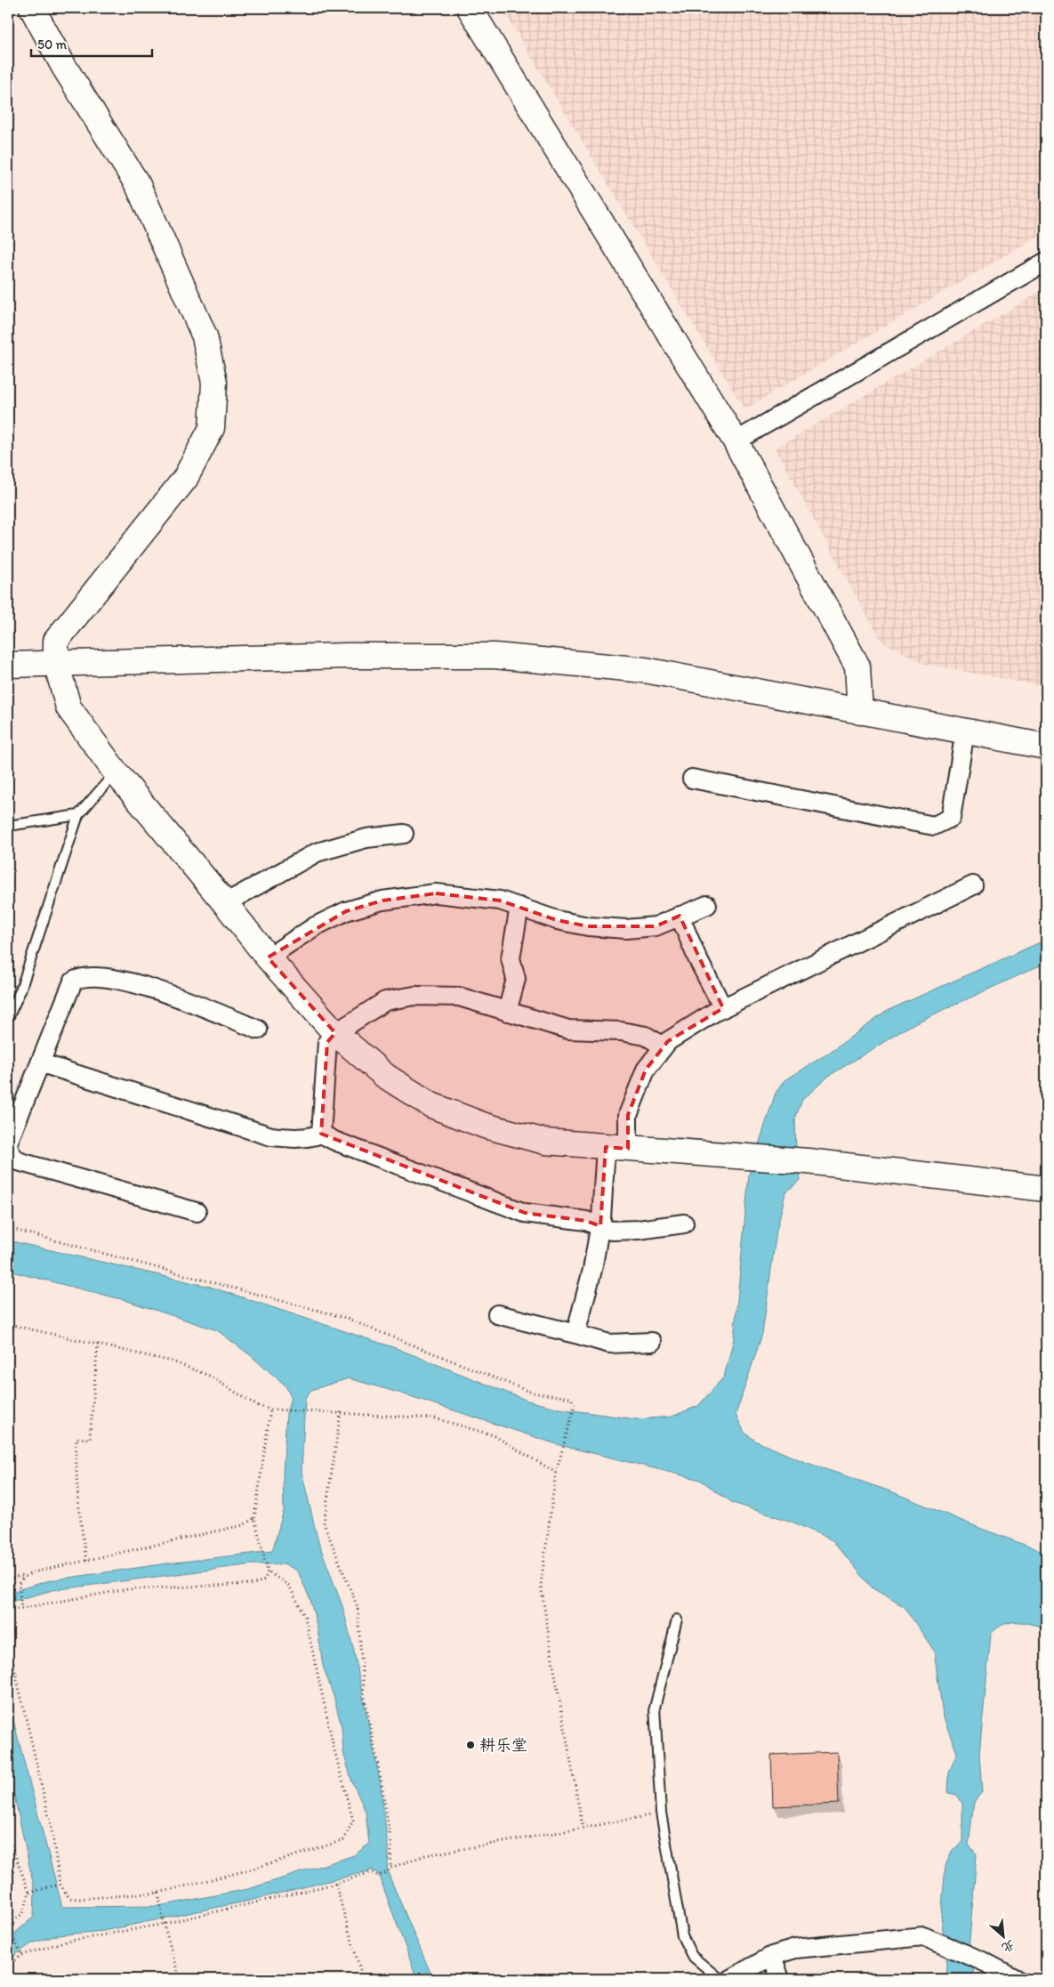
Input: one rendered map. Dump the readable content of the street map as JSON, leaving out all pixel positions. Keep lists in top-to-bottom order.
{
  "places": ["耕乐堂"],
  "scale_bar": "50 m",
  "north": "bottom right"
}
